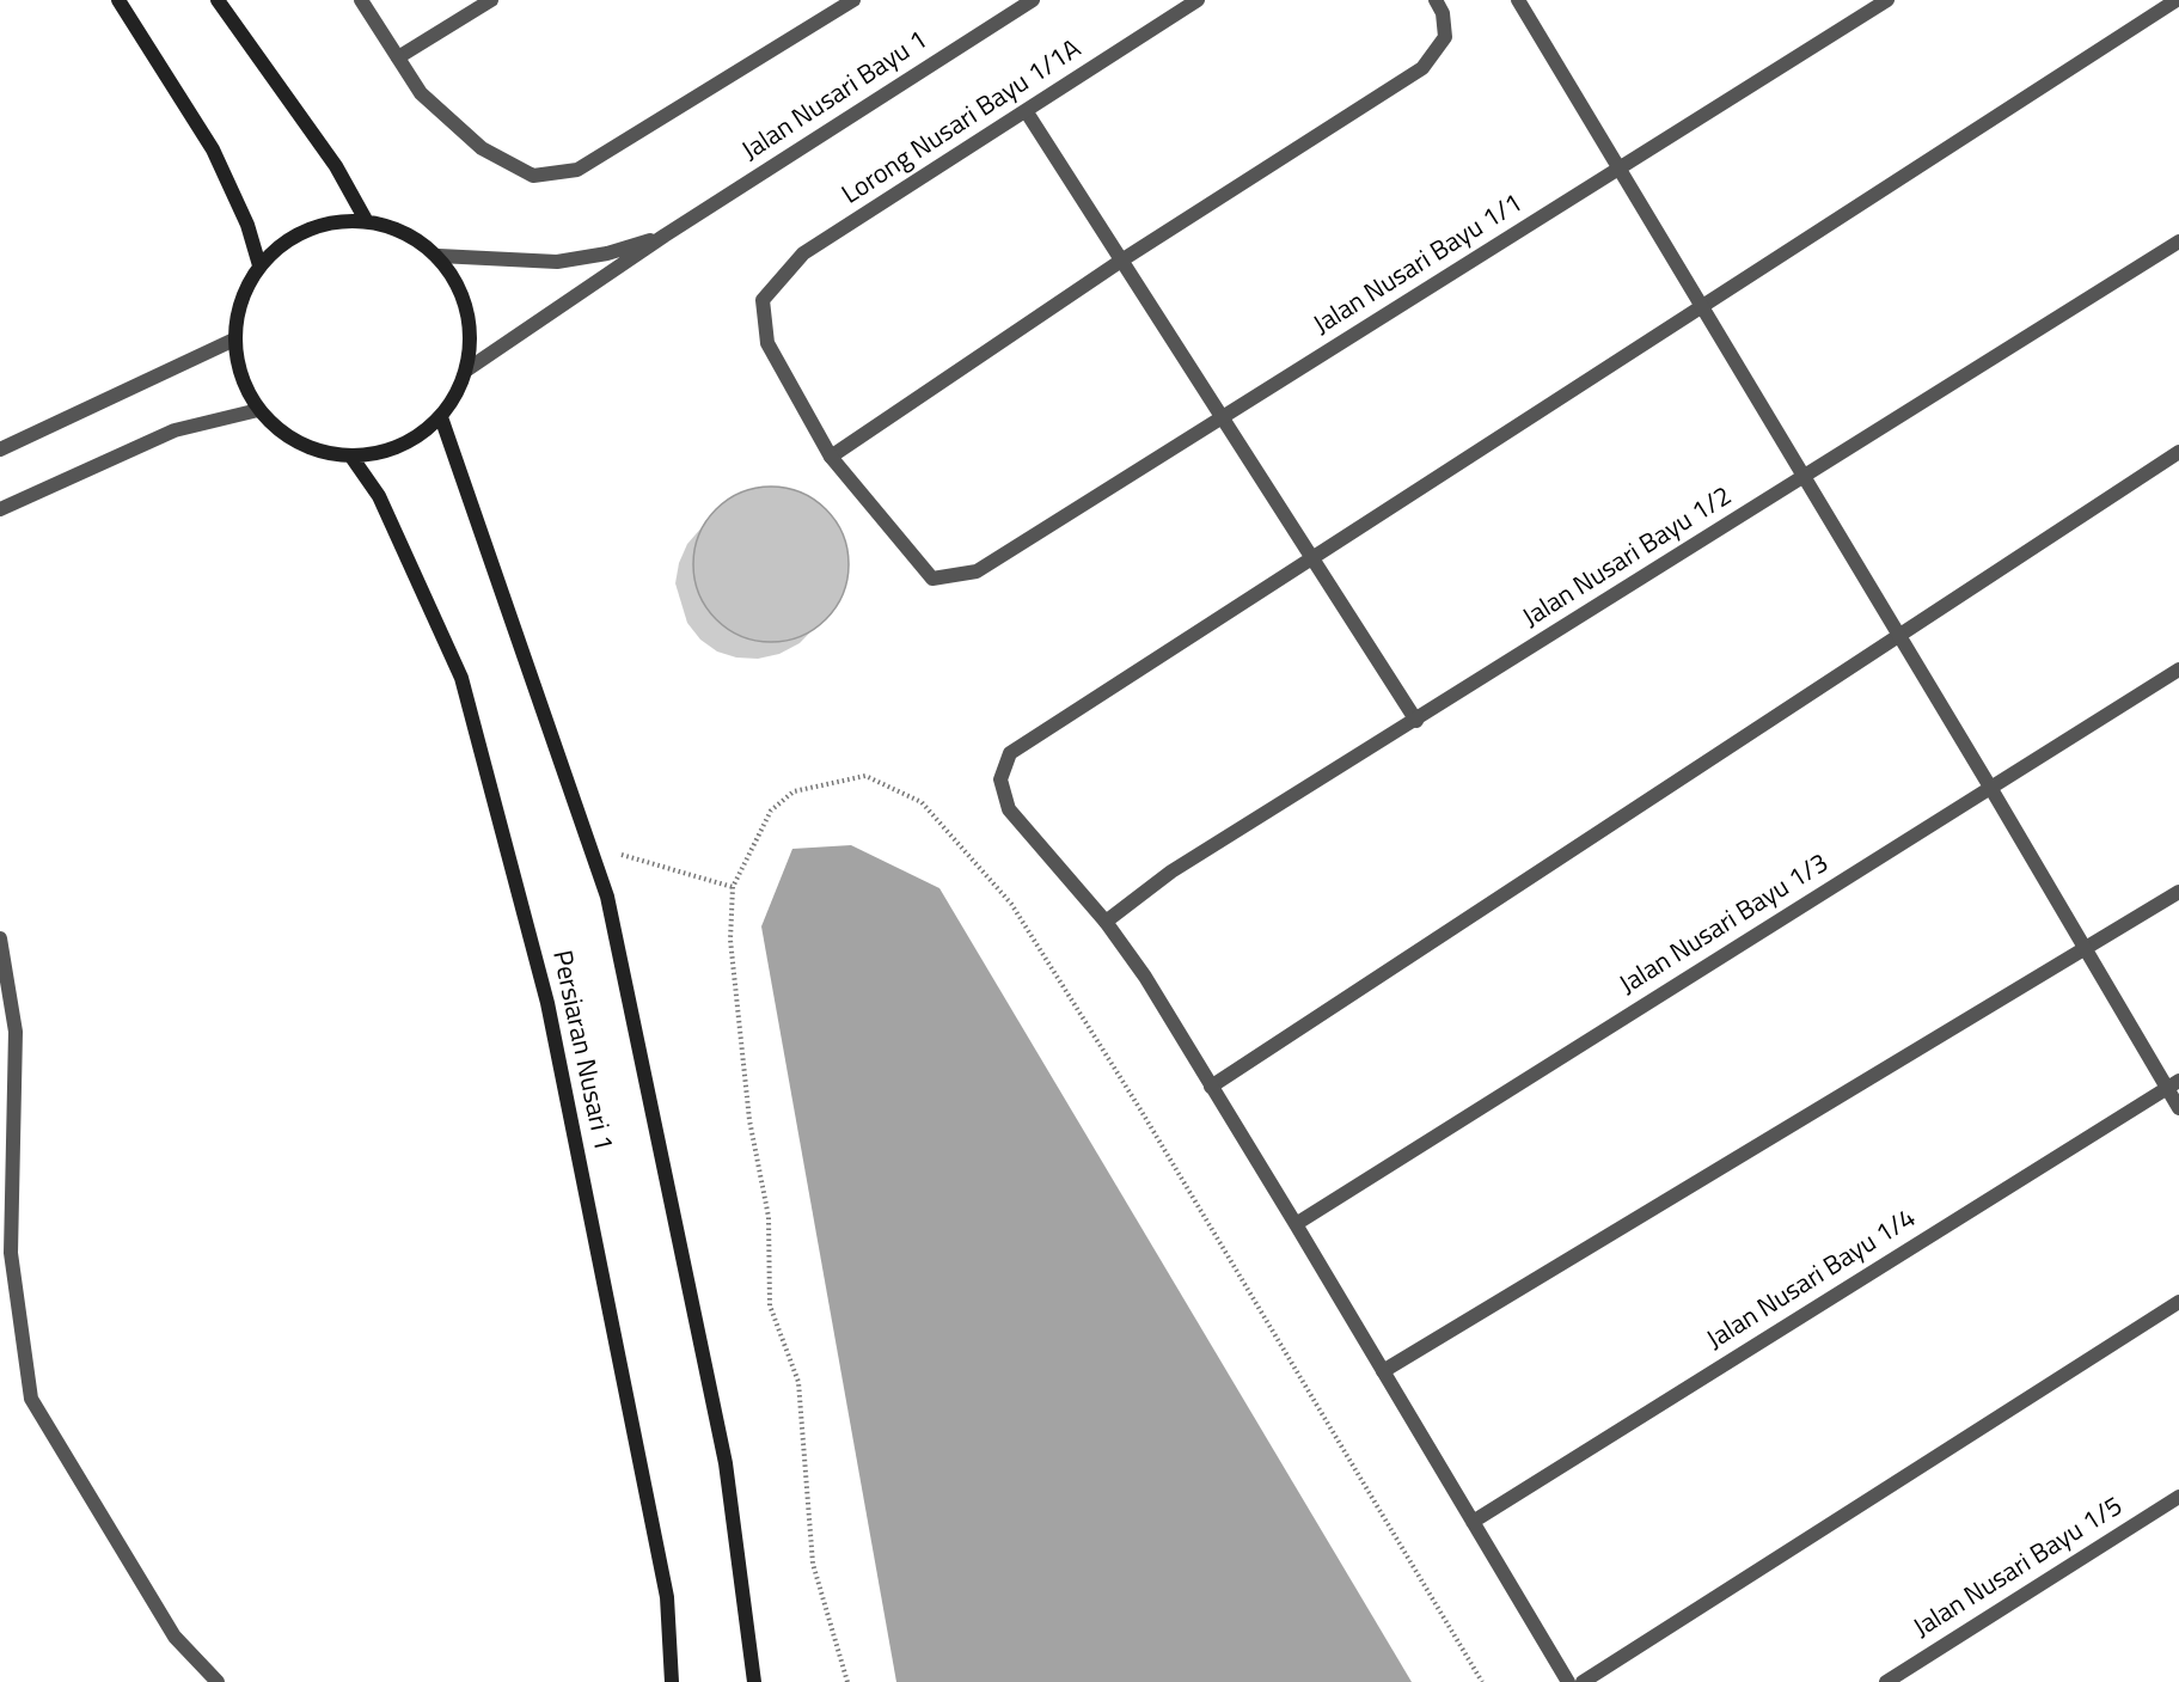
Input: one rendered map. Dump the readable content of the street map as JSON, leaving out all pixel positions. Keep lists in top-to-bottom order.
{
  "streets": {
    "main road": ["Persiaran Nusari 1"],
    "street": [
      "Jalan Nusari Bayu 1",
      "Lorong Nusari Bayu 1/1A",
      "Jalan Nusari Bayu 1/1",
      "Jalan Nusari Bayu 1/2",
      "Jalan Nusari Bayu 1/3",
      "Jalan Nusari Bayu 1/4",
      "Jalan Nusari Bayu 1/5"
    ]
  },
  "crossings": [
    ["Jalan Nusari Bayu 1", "Persiaran Nusari 1"],
    ["Lorong Nusari Bayu 1/1A", "Jalan Nusari Bayu 1/1"]
  ]
}
